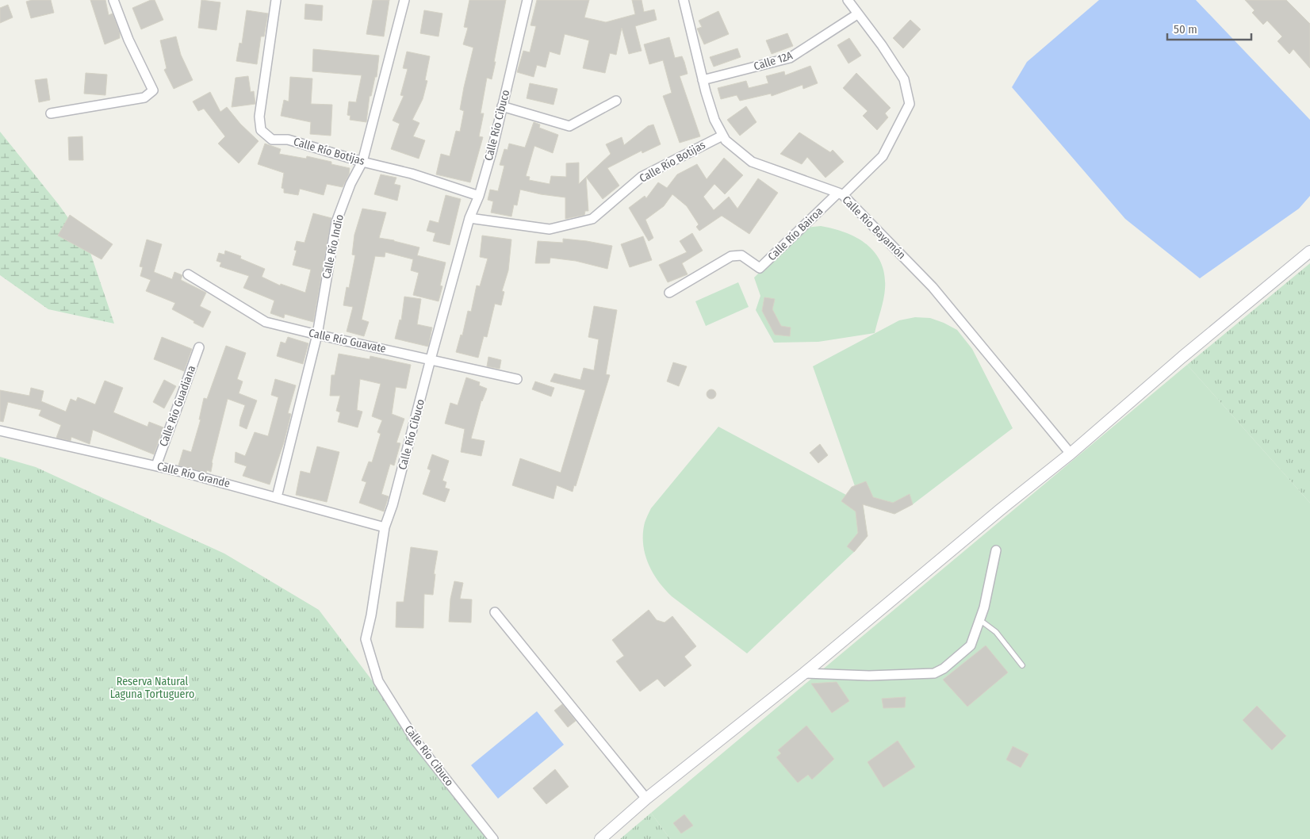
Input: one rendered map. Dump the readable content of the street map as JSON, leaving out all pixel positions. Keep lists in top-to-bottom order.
{
  "streets": {
    "street": [
      "Calle 12A",
      "Calle Río Cibuco",
      "Calle Río Botijas",
      "Calle Río Bayamón",
      "Calle Río Bairoa",
      "Calle Río Indio",
      "Calle Río Guavate",
      "Calle Río Guadiana",
      "Calle Río Grande"
    ]
  },
  "crossings": [
    ["Calle 12A", "Calle Río Bayamón"],
    ["Calle 12A", "Calle Río Bairoa"],
    ["Calle Río Cibuco", "Calle Río Botijas"],
    ["Calle Río Cibuco", "Calle Río Guavate"],
    ["Calle Río Cibuco", "Calle Río Grande"],
    ["Calle Río Botijas", "Calle Río Bayamón"],
    ["Calle Río Botijas", "Calle Río Indio"],
    ["Calle Río Bayamón", "Calle Río Bairoa"],
    ["Calle Río Indio", "Calle Río Guavate"],
    ["Calle Río Indio", "Calle Río Grande"],
    ["Calle Río Guadiana", "Calle Río Grande"]
  ],
  "parks": ["Reserva Natural Laguna Tortuguero"],
  "scale_bar": "50 m"
}
